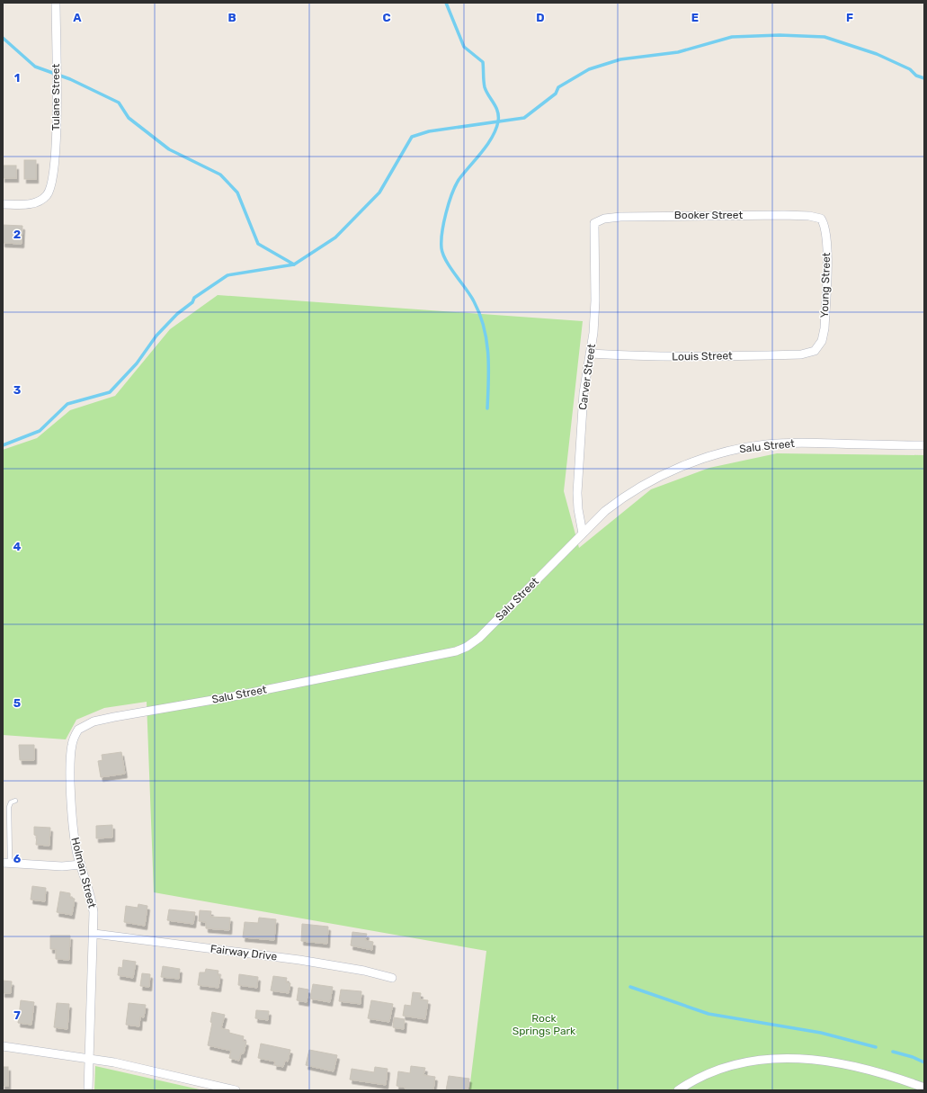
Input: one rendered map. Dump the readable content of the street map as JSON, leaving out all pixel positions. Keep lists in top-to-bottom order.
{
  "streets": {
    "street": [
      "Tulane Street",
      "Booker Street",
      "Young Street",
      "Louis Street",
      "Carver Street",
      "Salu Street",
      "Holman Street",
      "Fairway Drive"
    ]
  },
  "crossings": [
    ["Booker Street", "Young Street"],
    ["Booker Street", "Carver Street"],
    ["Young Street", "Louis Street"],
    ["Louis Street", "Carver Street"],
    ["Carver Street", "Salu Street"],
    ["Salu Street", "Holman Street"],
    ["Holman Street", "Fairway Drive"]
  ],
  "parks": ["Rock Springs Park"],
  "grid": {
    "columns": [
      "A",
      "B",
      "C",
      "D",
      "E",
      "F"
    ],
    "rows": [
      "1",
      "2",
      "3",
      "4",
      "5",
      "6",
      "7"
    ]
  }
}
